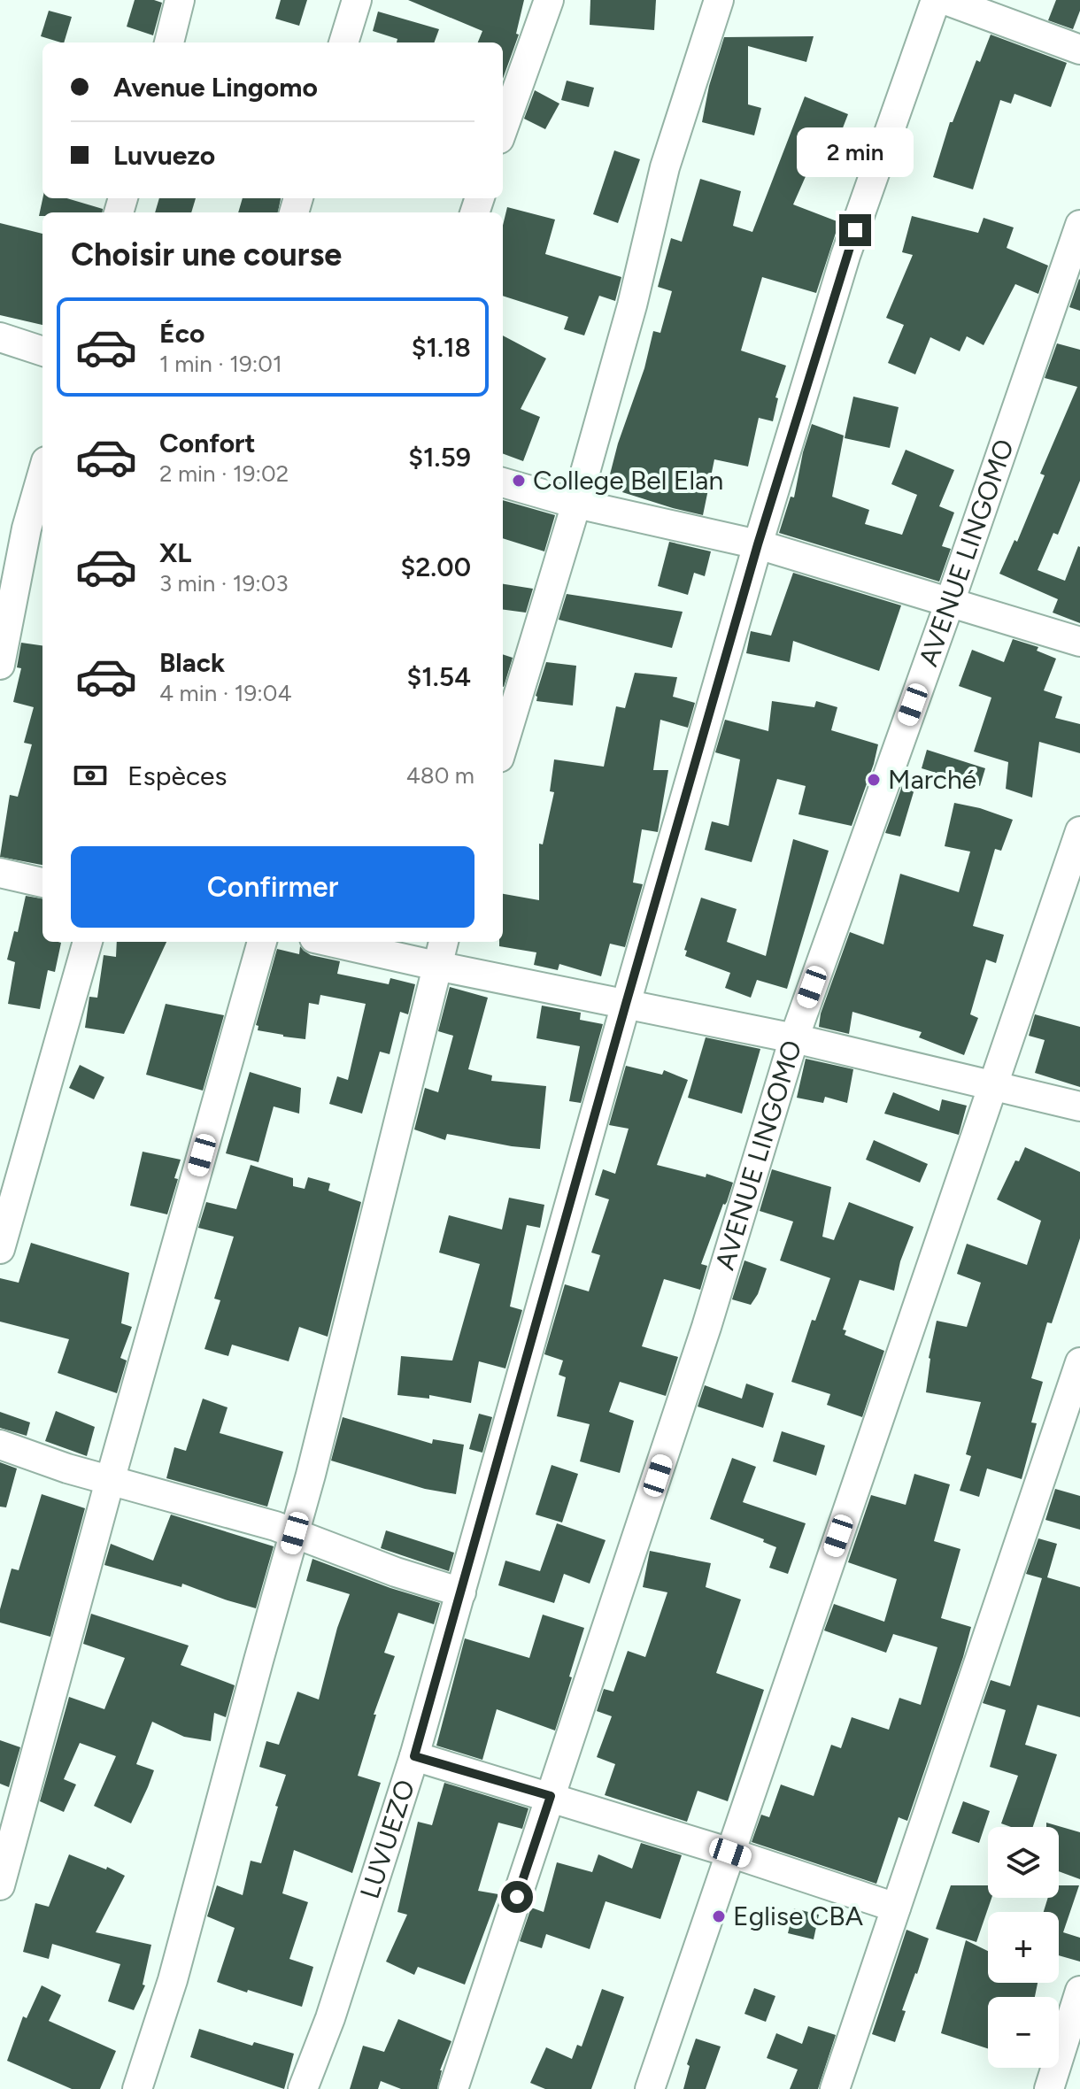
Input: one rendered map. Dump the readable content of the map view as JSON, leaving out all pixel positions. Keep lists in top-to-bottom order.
{
  "streets": {
    "street": ["AVENUE LINGOMO", "LUVUEZO"]
  },
  "places": ["College Bel Elan", "Marché", "Eglise CBA"],
  "page": {
    "banner": ["Avenue Lingomo", "Luvuezo"],
    "bubble": "2 min",
    "heading": "Choisir une course",
    "list": [
      {
        "name": "Éco",
        "note": "1 min · 19:01",
        "value": "$1.18"
      },
      {
        "name": "Confort",
        "note": "2 min · 19:02",
        "value": "$1.59"
      },
      {
        "name": "XL",
        "note": "3 min · 19:03",
        "value": "$2.00"
      },
      {
        "name": "Black",
        "note": "4 min · 19:04",
        "value": "$1.54"
      }
    ],
    "pay": ["Espèces", "480 m"],
    "buttons": "Confirmer",
    "map_buttons": ["+", "−"]
  }
}
